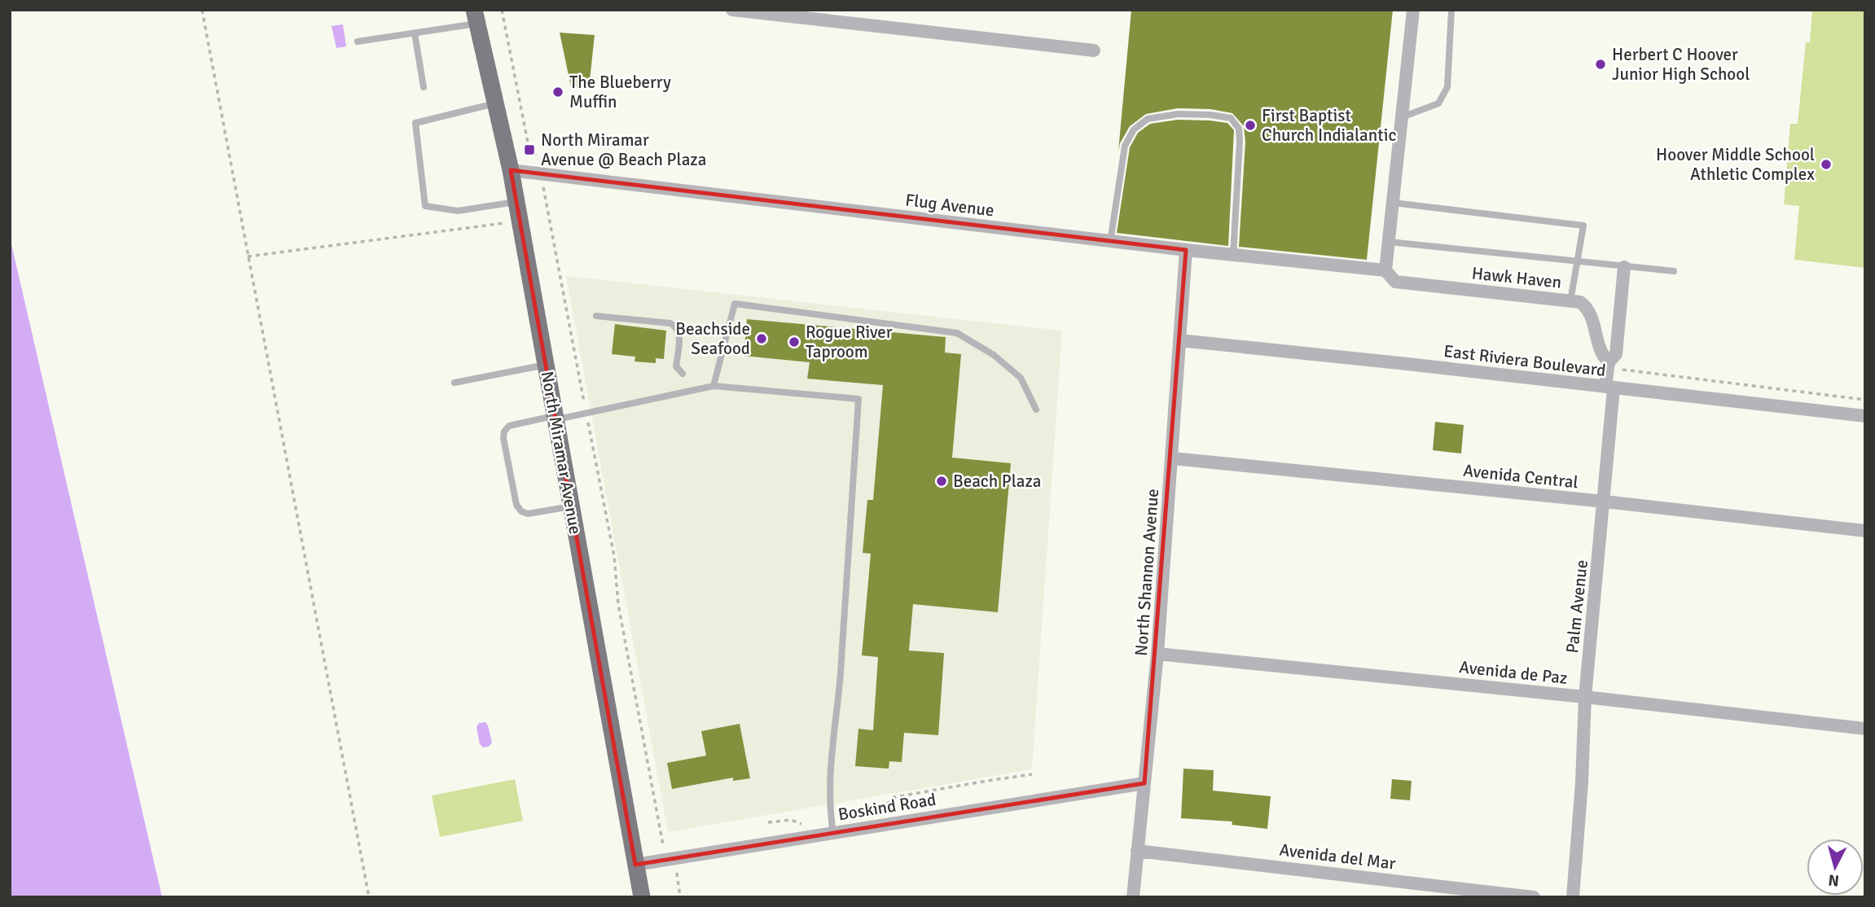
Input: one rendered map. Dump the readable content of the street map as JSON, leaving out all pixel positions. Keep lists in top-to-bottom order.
{
  "streets": {
    "main road": ["North Miramar Avenue"],
    "street": [
      "Flug Avenue",
      "Hawk Haven",
      "East Riviera Boulevard",
      "Avenida Central",
      "North Shannon Avenue",
      "Palm Avenue",
      "Avenida de Paz",
      "Boskind Road",
      "Avenida del Mar"
    ]
  },
  "crossings": [
    ["Flug Avenue", "Hawk Haven"],
    ["Flug Avenue", "North Miramar Avenue"],
    ["Flug Avenue", "North Shannon Avenue"],
    ["East Riviera Boulevard", "North Shannon Avenue"],
    ["East Riviera Boulevard", "Palm Avenue"],
    ["North Miramar Avenue", "Boskind Road"],
    ["Avenida Central", "North Shannon Avenue"],
    ["Avenida Central", "Palm Avenue"],
    ["North Shannon Avenue", "Avenida de Paz"],
    ["North Shannon Avenue", "Boskind Road"],
    ["North Shannon Avenue", "Avenida del Mar"],
    ["Palm Avenue", "Avenida de Paz"]
  ],
  "places": {
    "other": [
      "Herbert C Hoover Junior High School",
      "The Blueberry Muffin",
      "First Baptist Church Indialantic",
      "Hoover Middle School Athletic Complex",
      "Beachside Seafood",
      "Rogue River Taproom",
      "Beach Plaza"
    ],
    "transit": ["North Miramar Avenue @ Beach Plaza"]
  },
  "north": "bottom"
}
